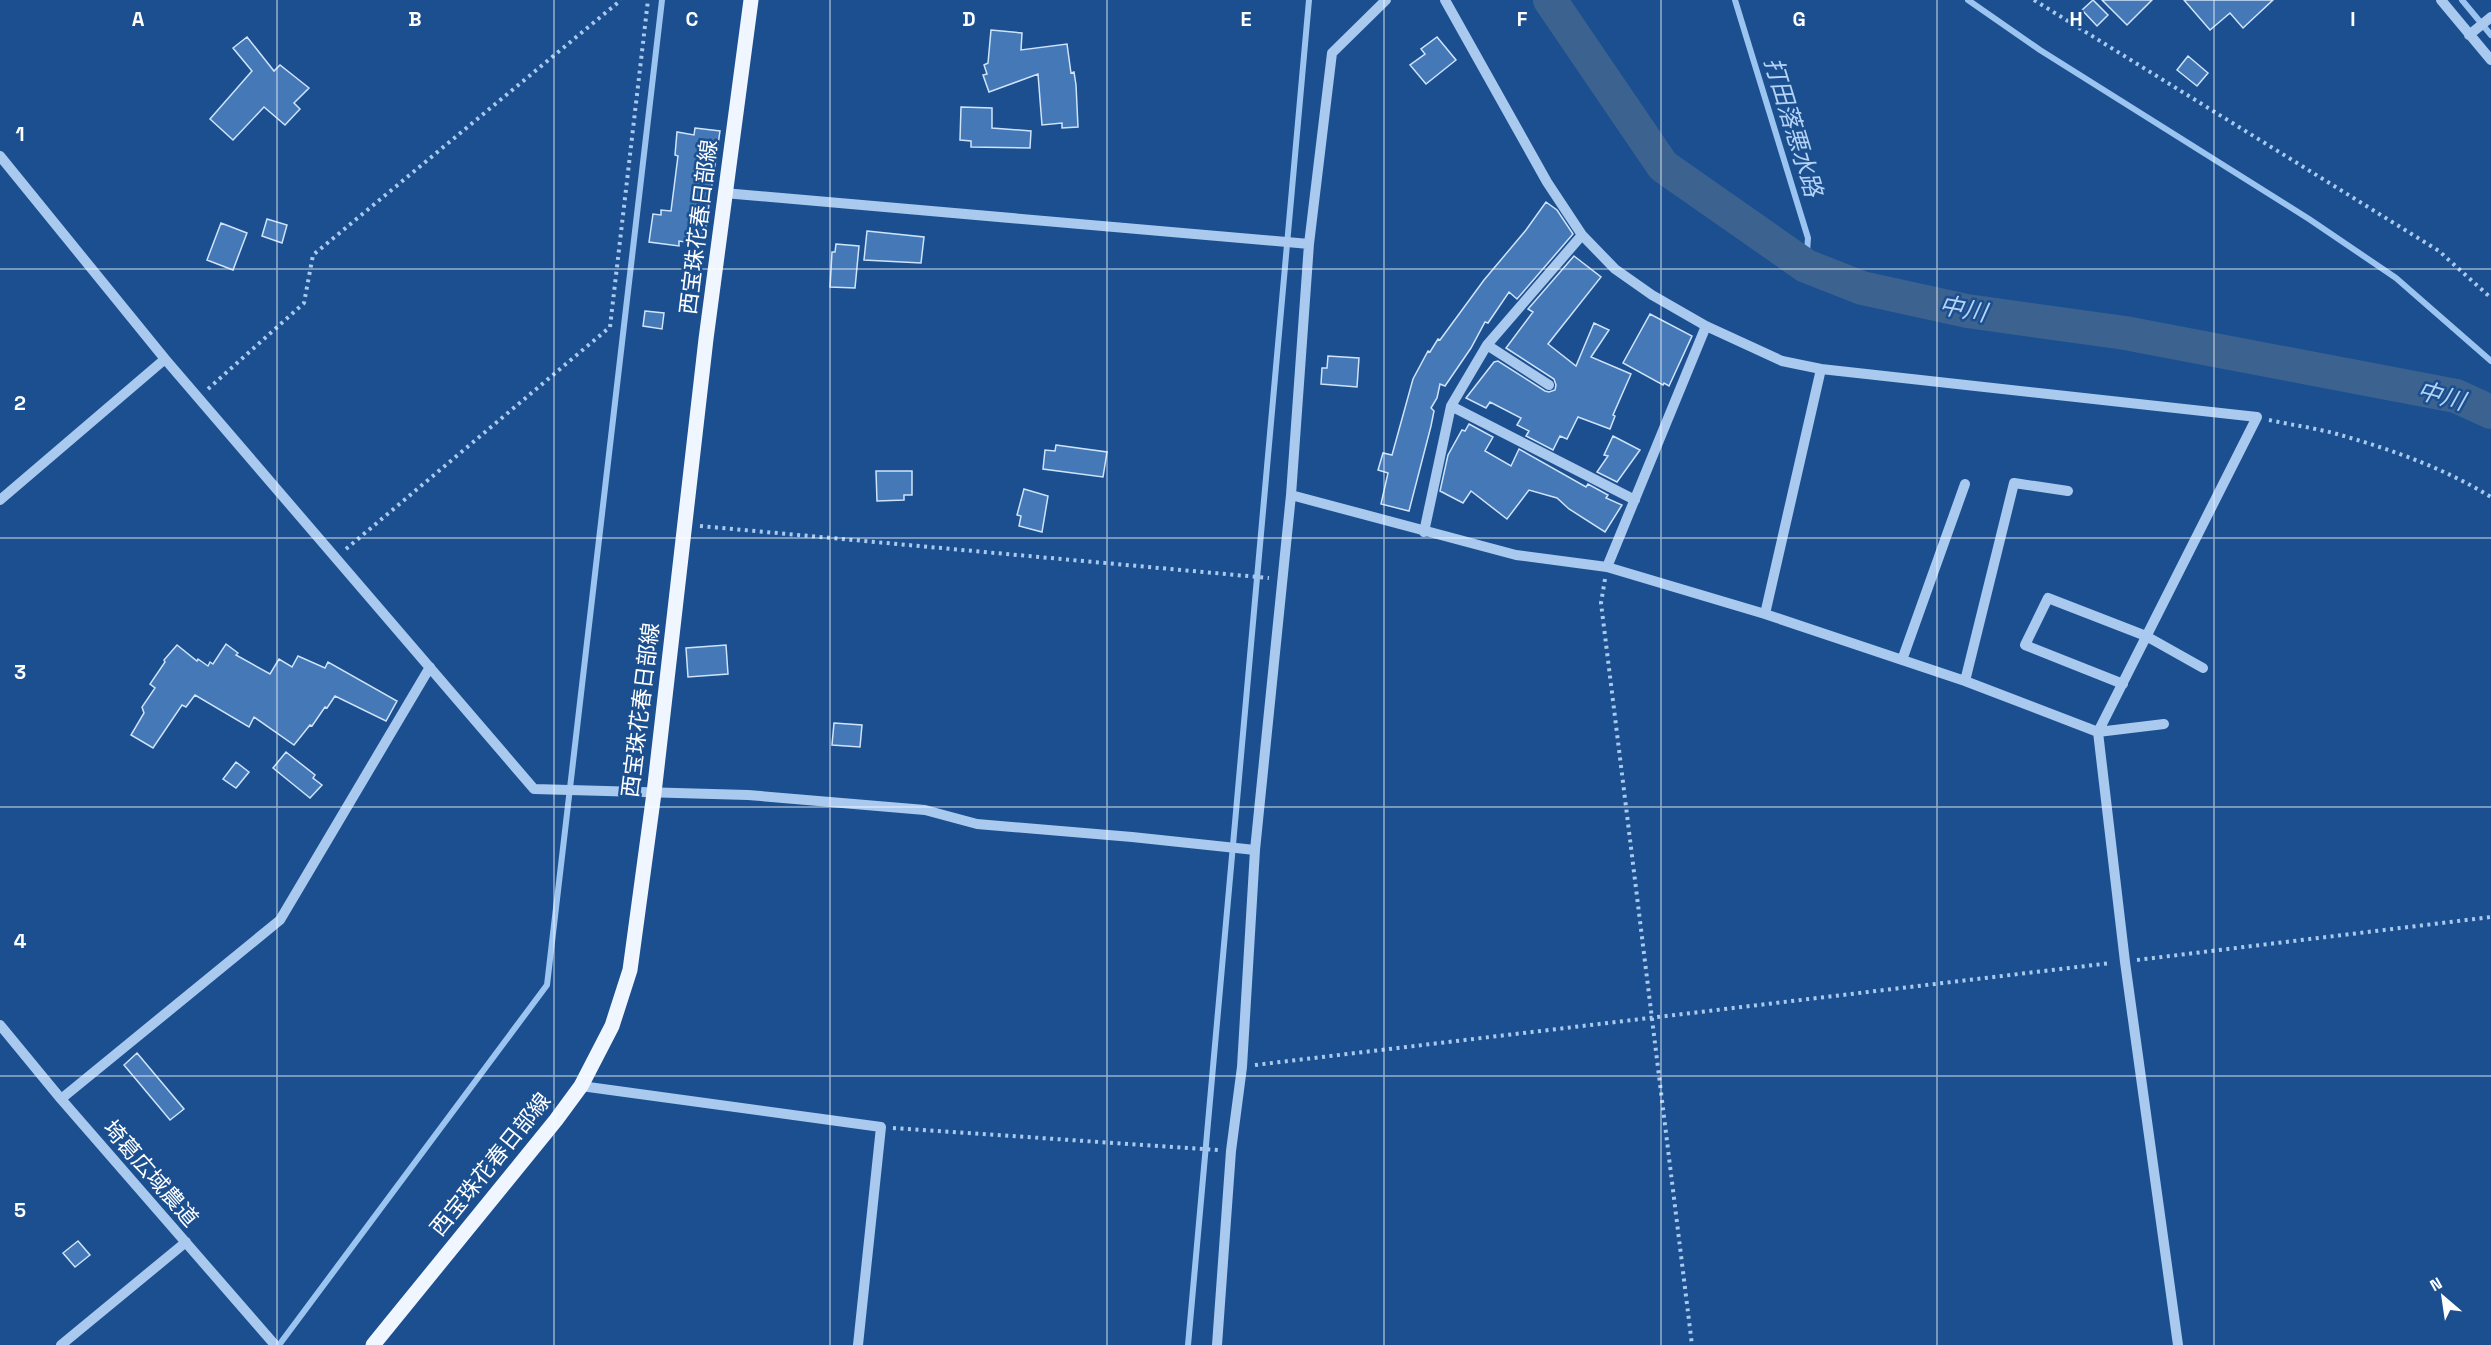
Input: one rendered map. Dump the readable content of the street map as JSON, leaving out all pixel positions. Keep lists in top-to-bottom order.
{
  "streets": {
    "main road": ["西宝珠花春日部線"],
    "street": ["埼葛広域農道"]
  },
  "water": ["打田落悪水路", "中川"],
  "north": "top left",
  "grid": {
    "columns": [
      "A",
      "B",
      "C",
      "D",
      "E",
      "F",
      "G",
      "H",
      "I"
    ],
    "rows": [
      "1",
      "2",
      "3",
      "4",
      "5"
    ]
  }
}
